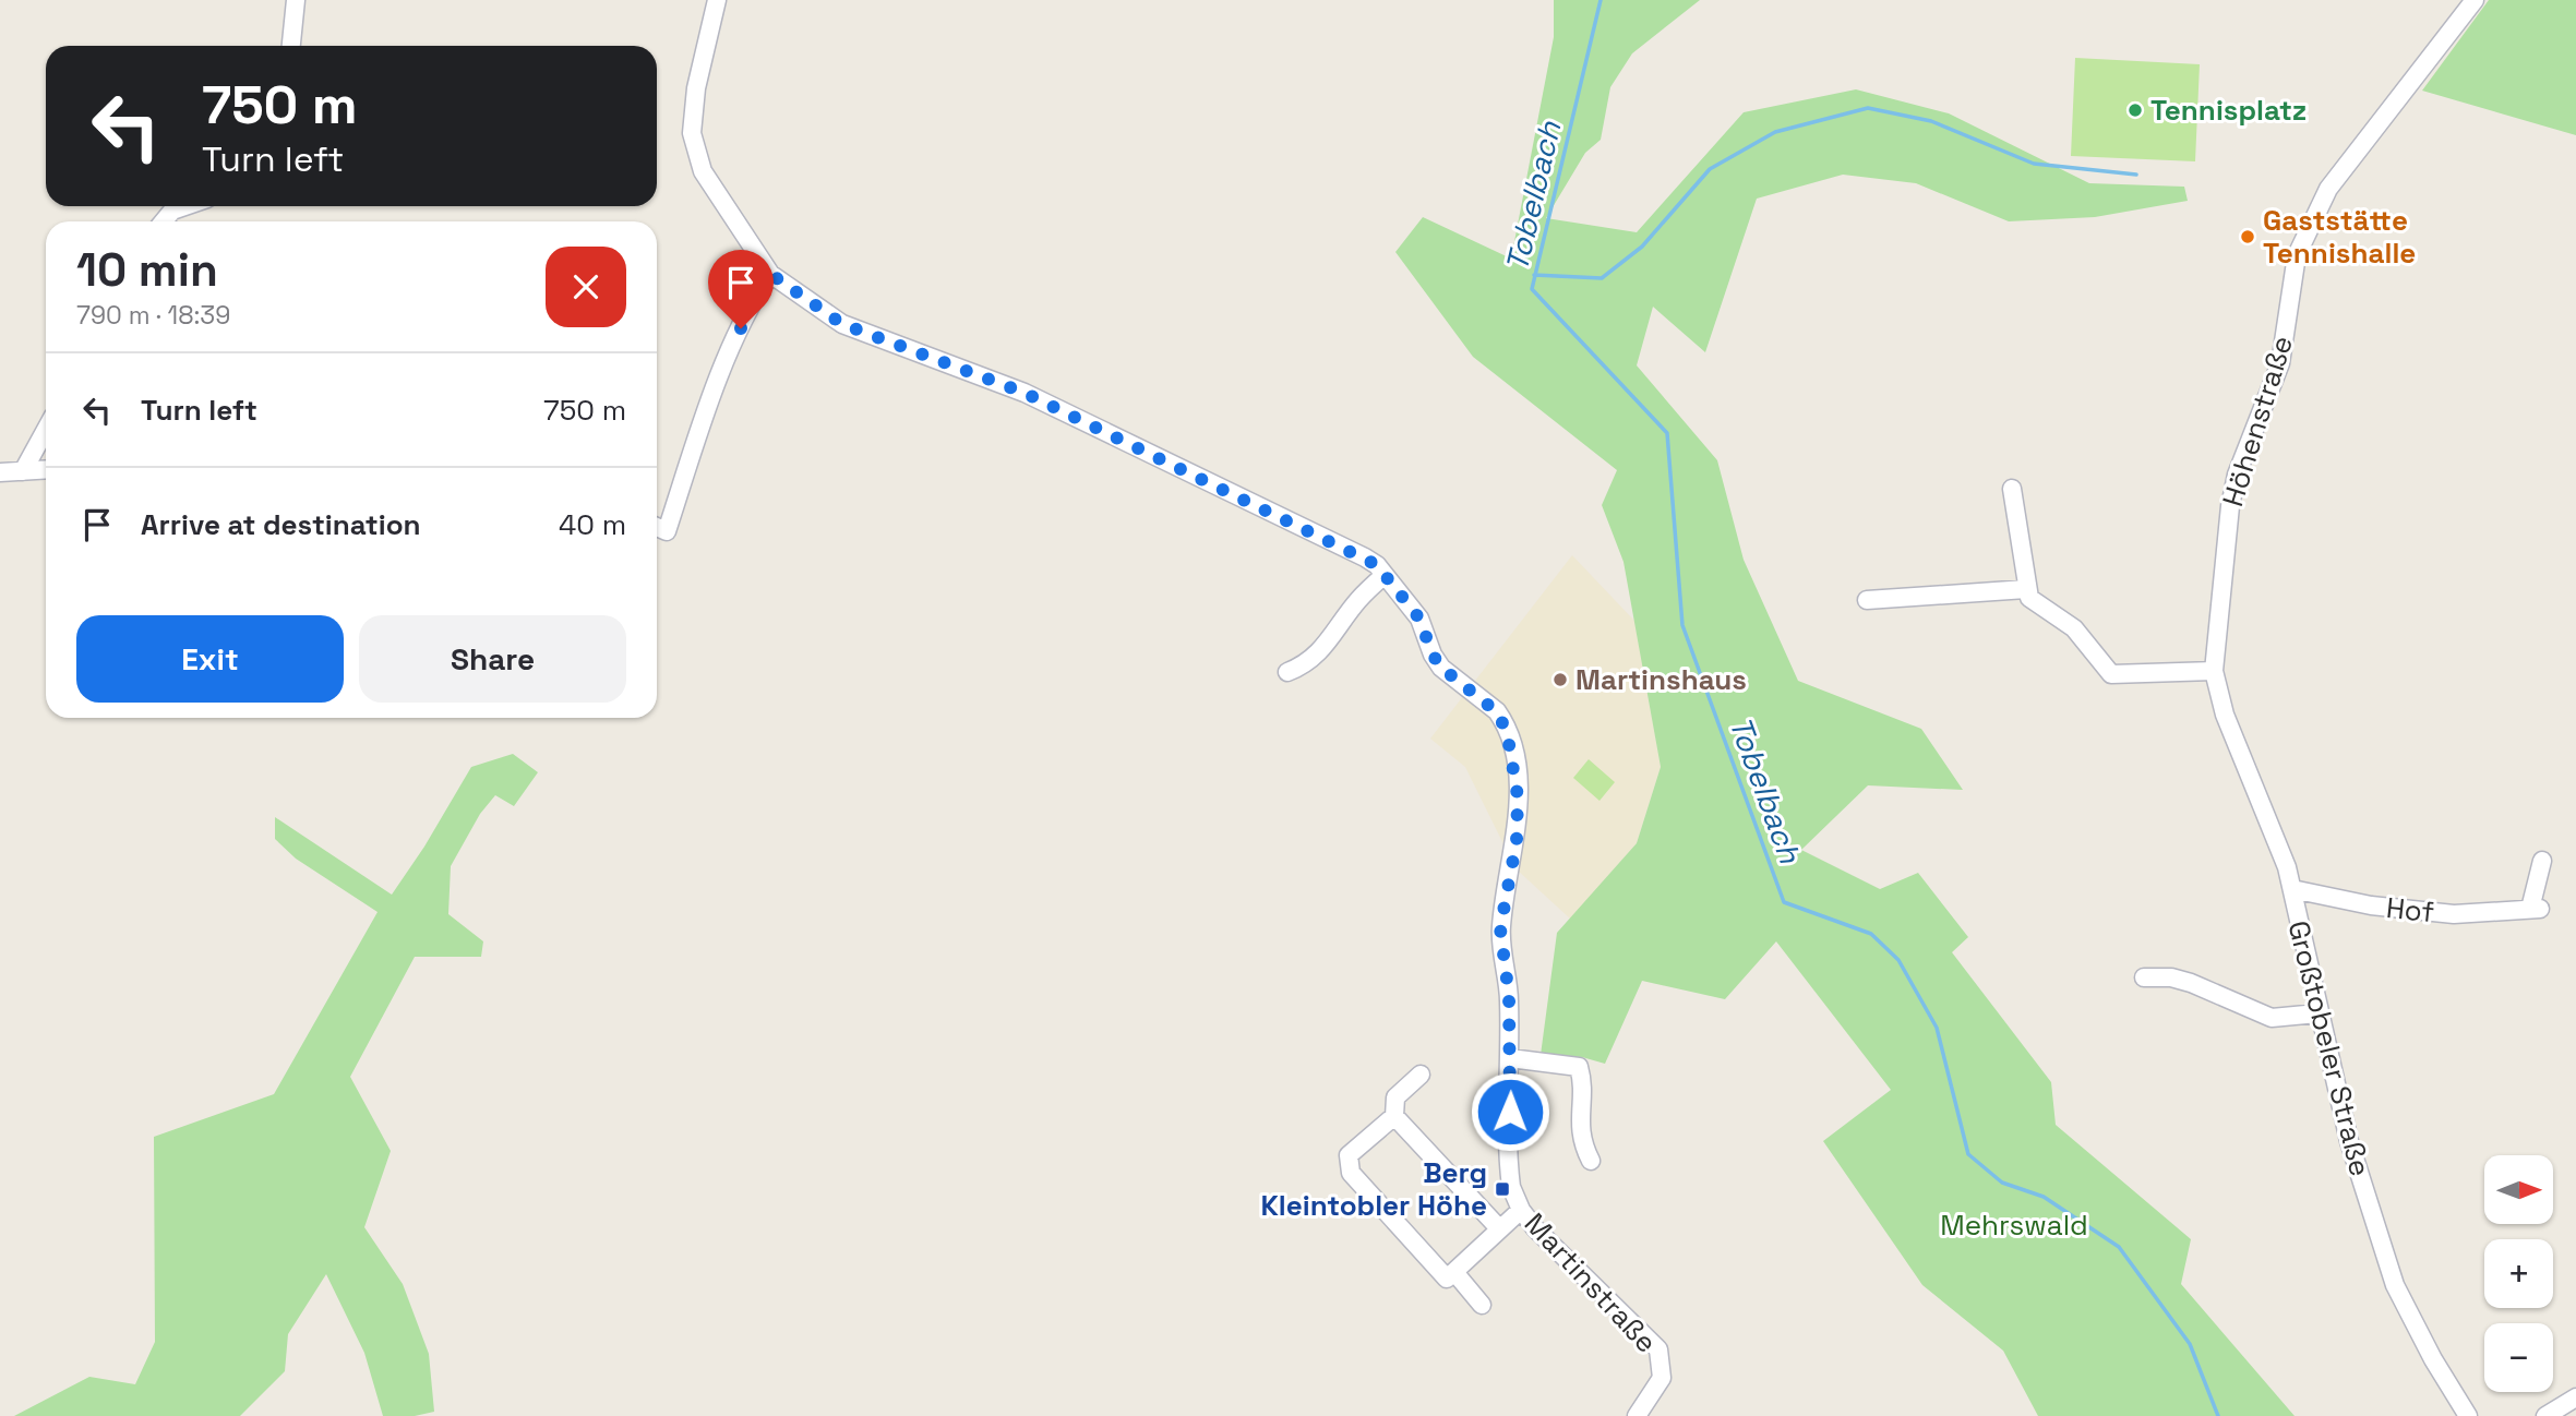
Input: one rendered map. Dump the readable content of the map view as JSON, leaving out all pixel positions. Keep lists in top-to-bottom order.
{
  "streets": {
    "street": [
      "Höhenstraße",
      "Hof",
      "Großtobeler Straße",
      "Martinstraße"
    ]
  },
  "crossings": [
    ["Höhenstraße", "Großtobeler Straße"],
    ["Hof", "Großtobeler Straße"]
  ],
  "water": ["Tobelbach"],
  "parks": ["Mehrswald"],
  "places": {
    "other": ["Tennisplatz", "Gaststätte Tennishalle", "Martinshaus"],
    "transit": ["Berg Kleintobler Höhe"]
  },
  "north": "right",
  "page": {
    "turn": ["750 m", "Turn left"],
    "heading": ["10 min", "790 m · 18:39"],
    "list": [
      {
        "name": "Turn left",
        "value": "750 m"
      },
      {
        "name": "Arrive at destination",
        "value": "40 m"
      }
    ],
    "buttons": ["Exit", "Share"],
    "map_buttons": ["+", "−"]
  }
}
